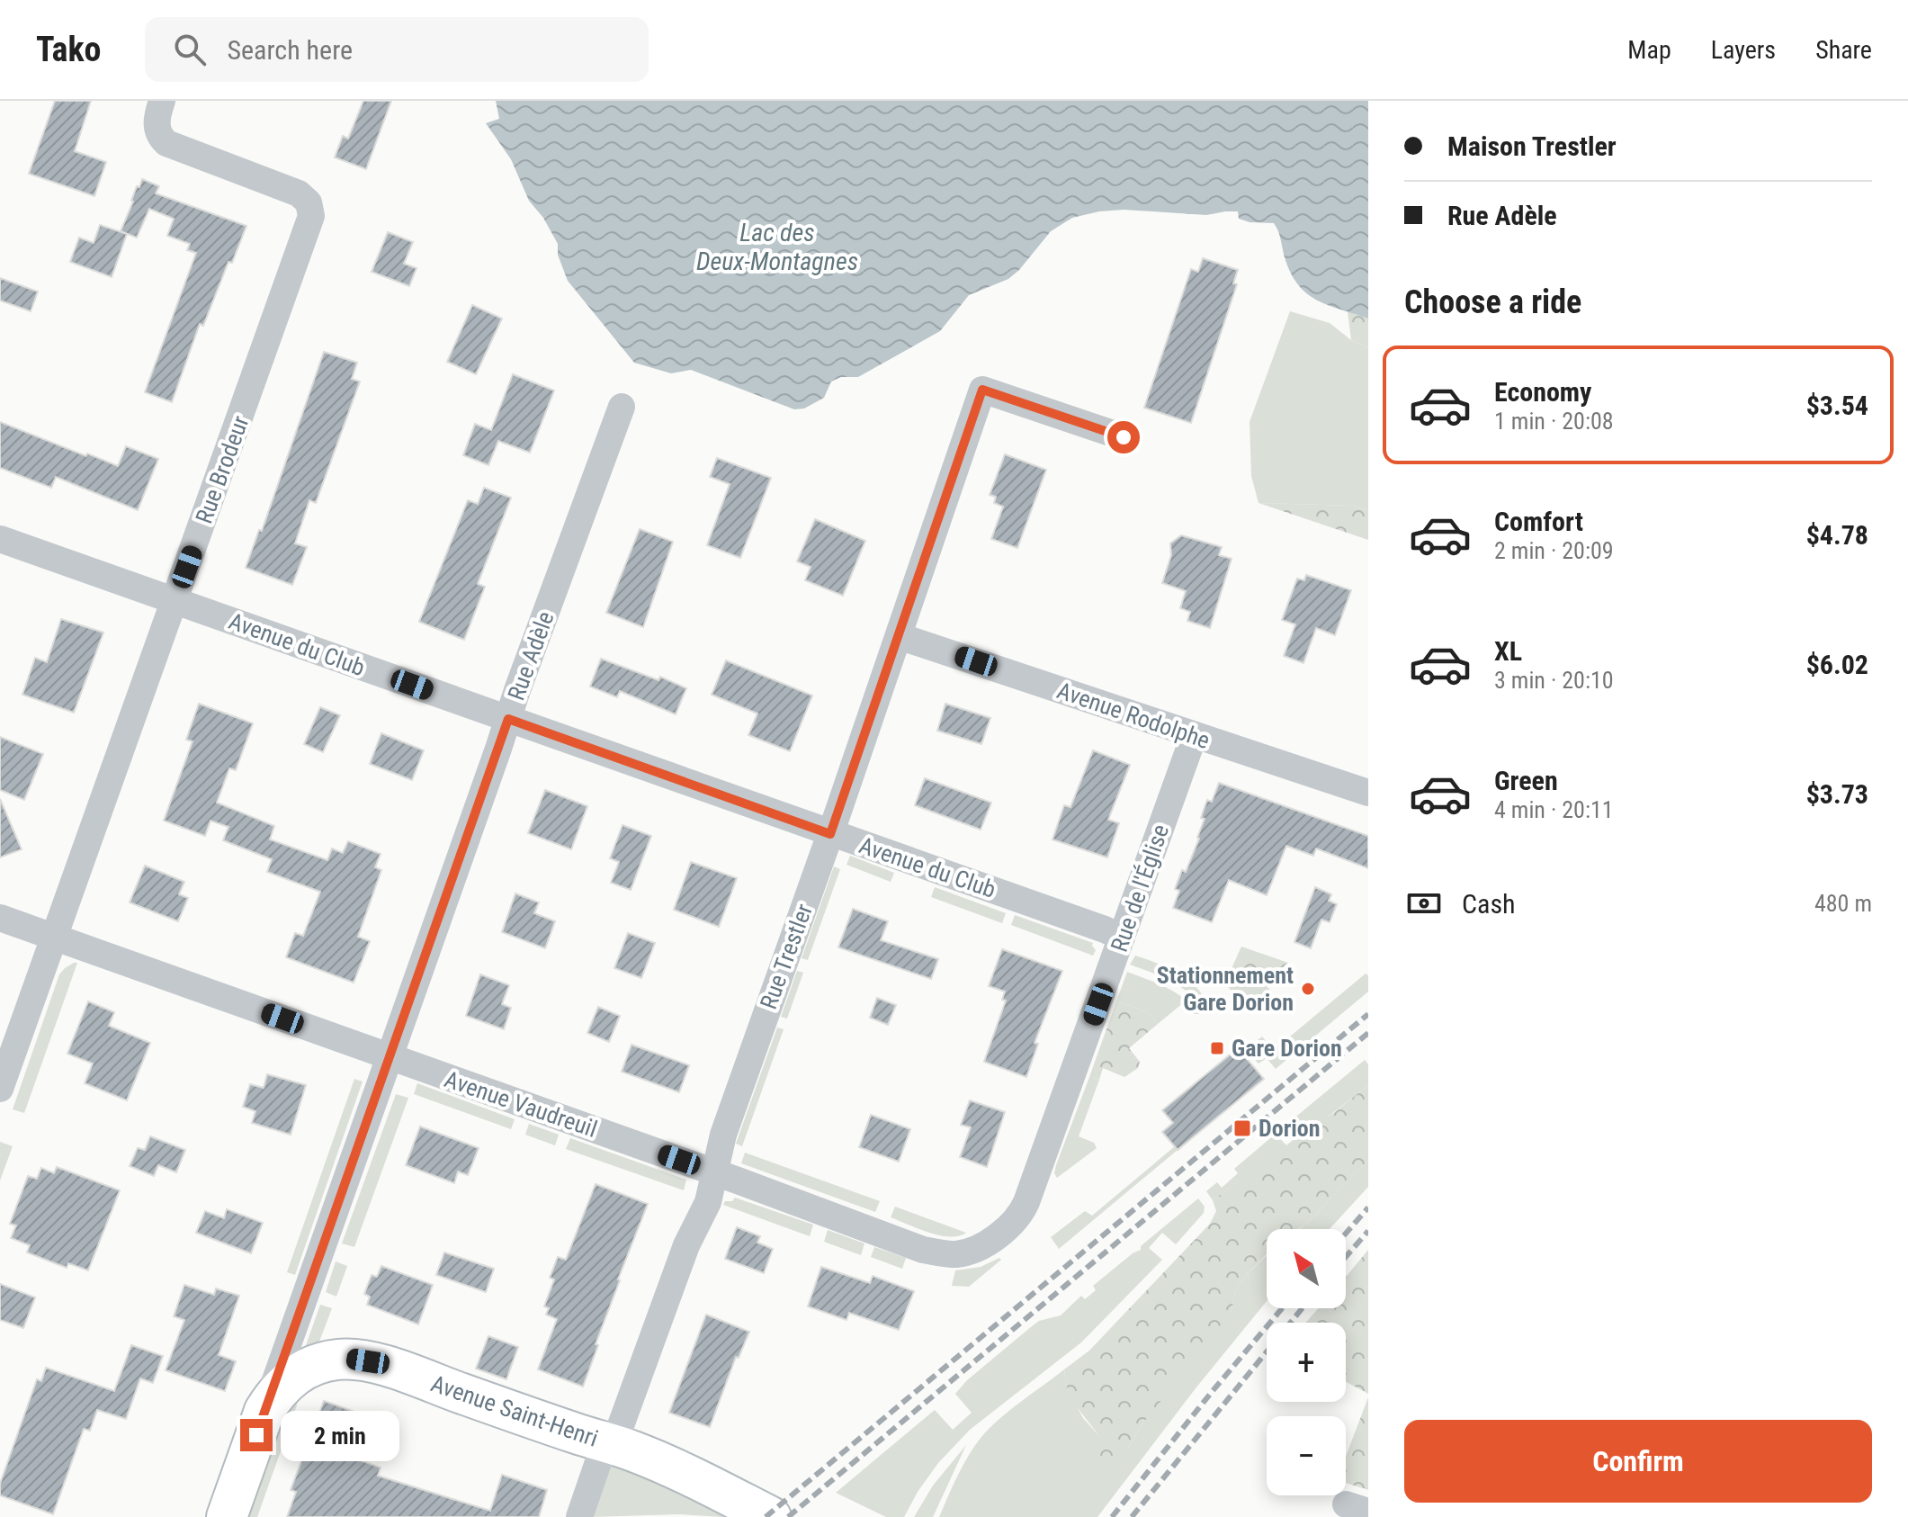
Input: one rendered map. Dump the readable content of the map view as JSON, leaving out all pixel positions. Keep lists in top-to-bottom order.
{
  "streets": {
    "main road": ["Rue Adèle", "Avenue Saint-Henri"],
    "street": [
      "Rue Brodeur",
      "Avenue du Club",
      "Avenue Rodolphe",
      "Rue de l'Église",
      "Rue Trestler",
      "Avenue Vaudreuil"
    ]
  },
  "crossings": [
    ["Rue Brodeur", "Avenue du Club"],
    ["Rue Brodeur", "Avenue Vaudreuil"],
    ["Avenue du Club", "Rue Adèle"],
    ["Avenue du Club", "Rue de l'Église"],
    ["Avenue du Club", "Rue Trestler"],
    ["Rue Adèle", "Avenue Vaudreuil"],
    ["Rue Adèle", "Avenue Saint-Henri"],
    ["Avenue Rodolphe", "Rue de l'Église"],
    ["Avenue Rodolphe", "Rue Trestler"],
    ["Rue de l'Église", "Avenue Vaudreuil"],
    ["Rue Trestler", "Avenue Vaudreuil"],
    ["Rue Trestler", "Avenue Saint-Henri"]
  ],
  "water": ["Lac des Deux-Montagnes"],
  "places": {
    "other": ["Stationnement Gare Dorion"],
    "transit": ["Gare Dorion", "Dorion"]
  },
  "north": "top left",
  "page": {
    "header": "Tako",
    "search": "Search here",
    "nav": ["Map", "Layers", "Share"],
    "banner": ["Maison Trestler", "Rue Adèle"],
    "heading": "Choose a ride",
    "list": [
      {
        "name": "Economy",
        "note": "1 min · 20:08",
        "value": "$3.54"
      },
      {
        "name": "Comfort",
        "note": "2 min · 20:09",
        "value": "$4.78"
      },
      {
        "name": "XL",
        "note": "3 min · 20:10",
        "value": "$6.02"
      },
      {
        "name": "Green",
        "note": "4 min · 20:11",
        "value": "$3.73"
      }
    ],
    "pay": ["Cash", "480 m"],
    "map_buttons": ["+", "−"],
    "buttons": "Confirm",
    "bubble": "2 min"
  }
}
